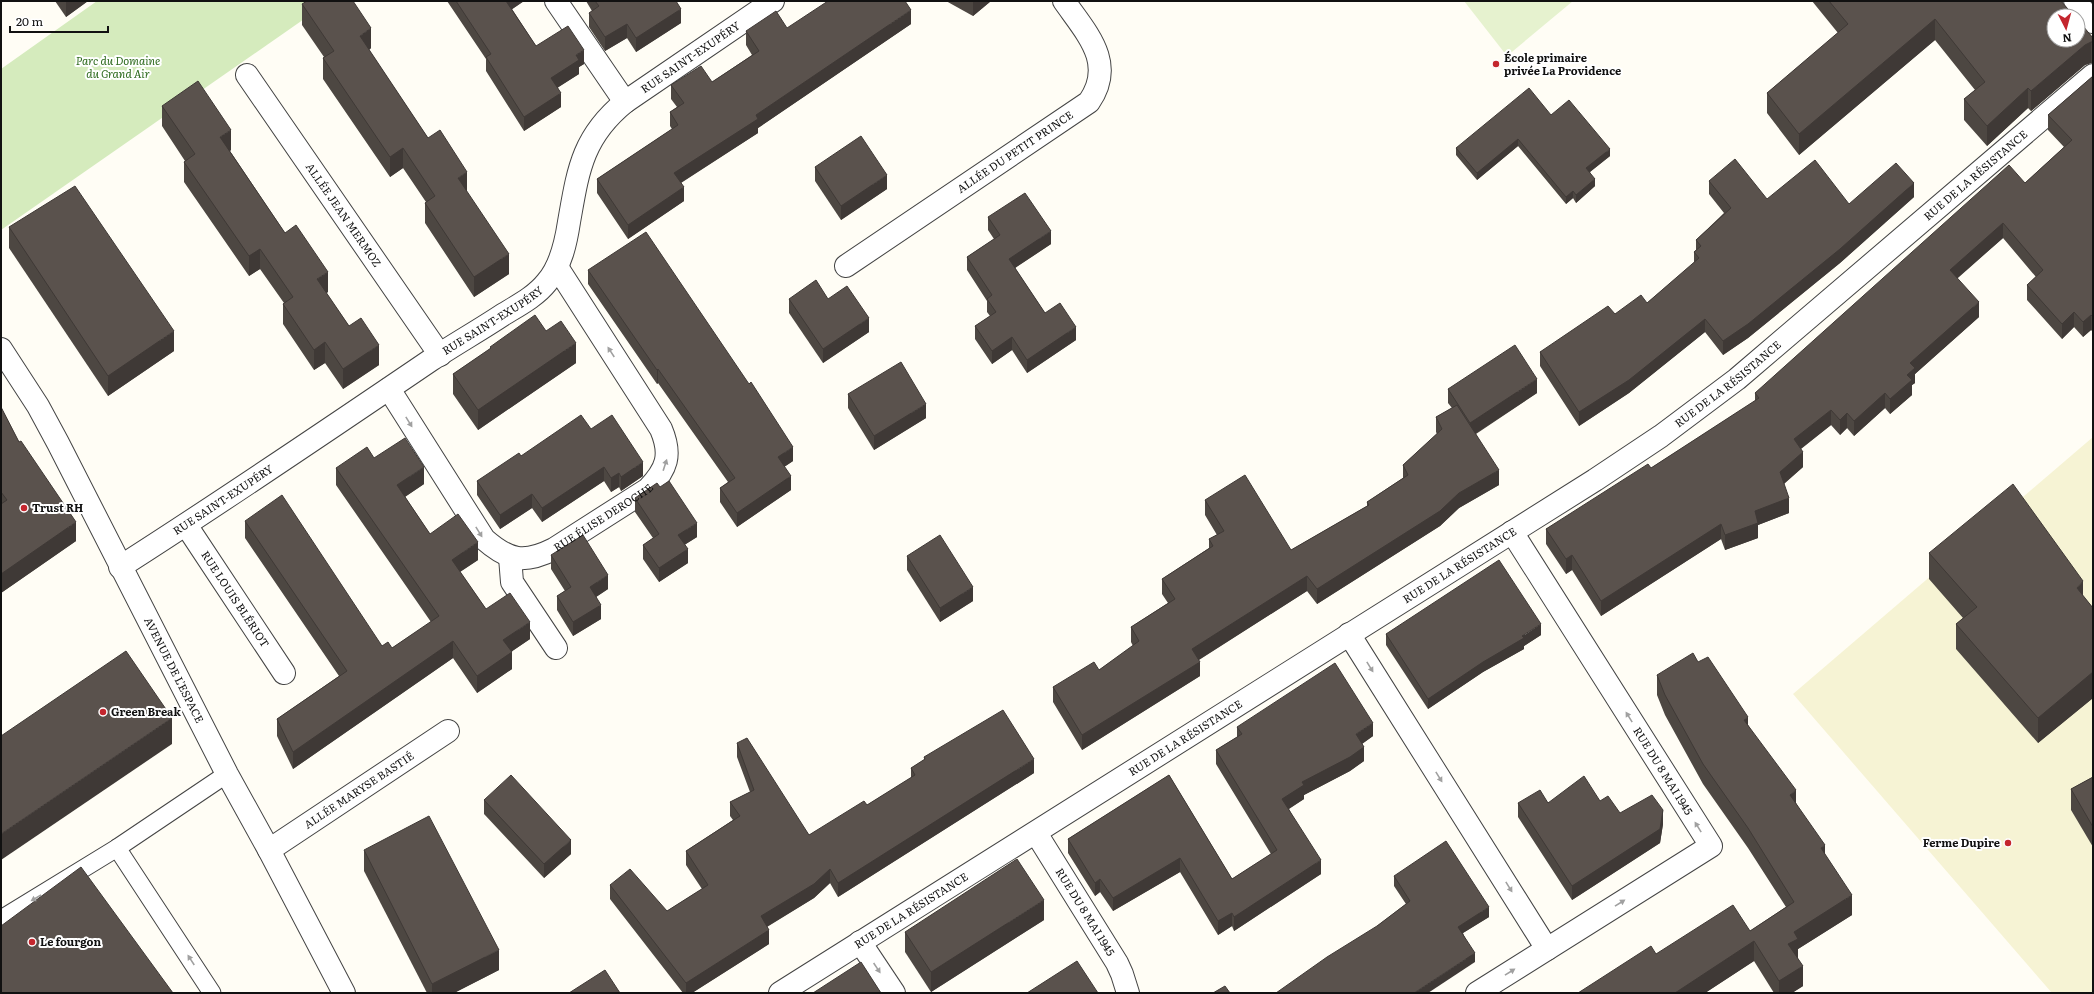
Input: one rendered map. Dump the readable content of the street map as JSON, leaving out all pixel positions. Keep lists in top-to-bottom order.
{
  "streets": {
    "street": [
      "RUE SAINT-EXUPÉRY",
      "ALLÉE DU PETIT PRINCE",
      "RUE DE LA RÉSISTANCE",
      "ALLÉE JEAN MERMOZ",
      "RUE ÉLISE DEROCHE",
      "RUE LOUIS BLÉRIOT",
      "AVENUE DE L'ESPACE",
      "RUE DU 8 MAI 1945",
      "ALLÉE MARYSE BASTIÉ"
    ]
  },
  "crossings": [
    ["RUE SAINT-EXUPÉRY", "ALLÉE JEAN MERMOZ"],
    ["RUE SAINT-EXUPÉRY", "RUE ÉLISE DEROCHE"],
    ["RUE SAINT-EXUPÉRY", "RUE LOUIS BLÉRIOT"],
    ["RUE SAINT-EXUPÉRY", "AVENUE DE L'ESPACE"],
    ["RUE DE LA RÉSISTANCE", "RUE DU 8 MAI 1945"],
    ["AVENUE DE L'ESPACE", "ALLÉE MARYSE BASTIÉ"]
  ],
  "parks": ["Parc du Domaine du Grand Air"],
  "places": [
    "École primaire privée La Providence",
    "Trust RH",
    "Green Break",
    "Ferme Dupire",
    "Le fourgon"
  ],
  "scale_bar": "20 m",
  "north": "bottom"
}
